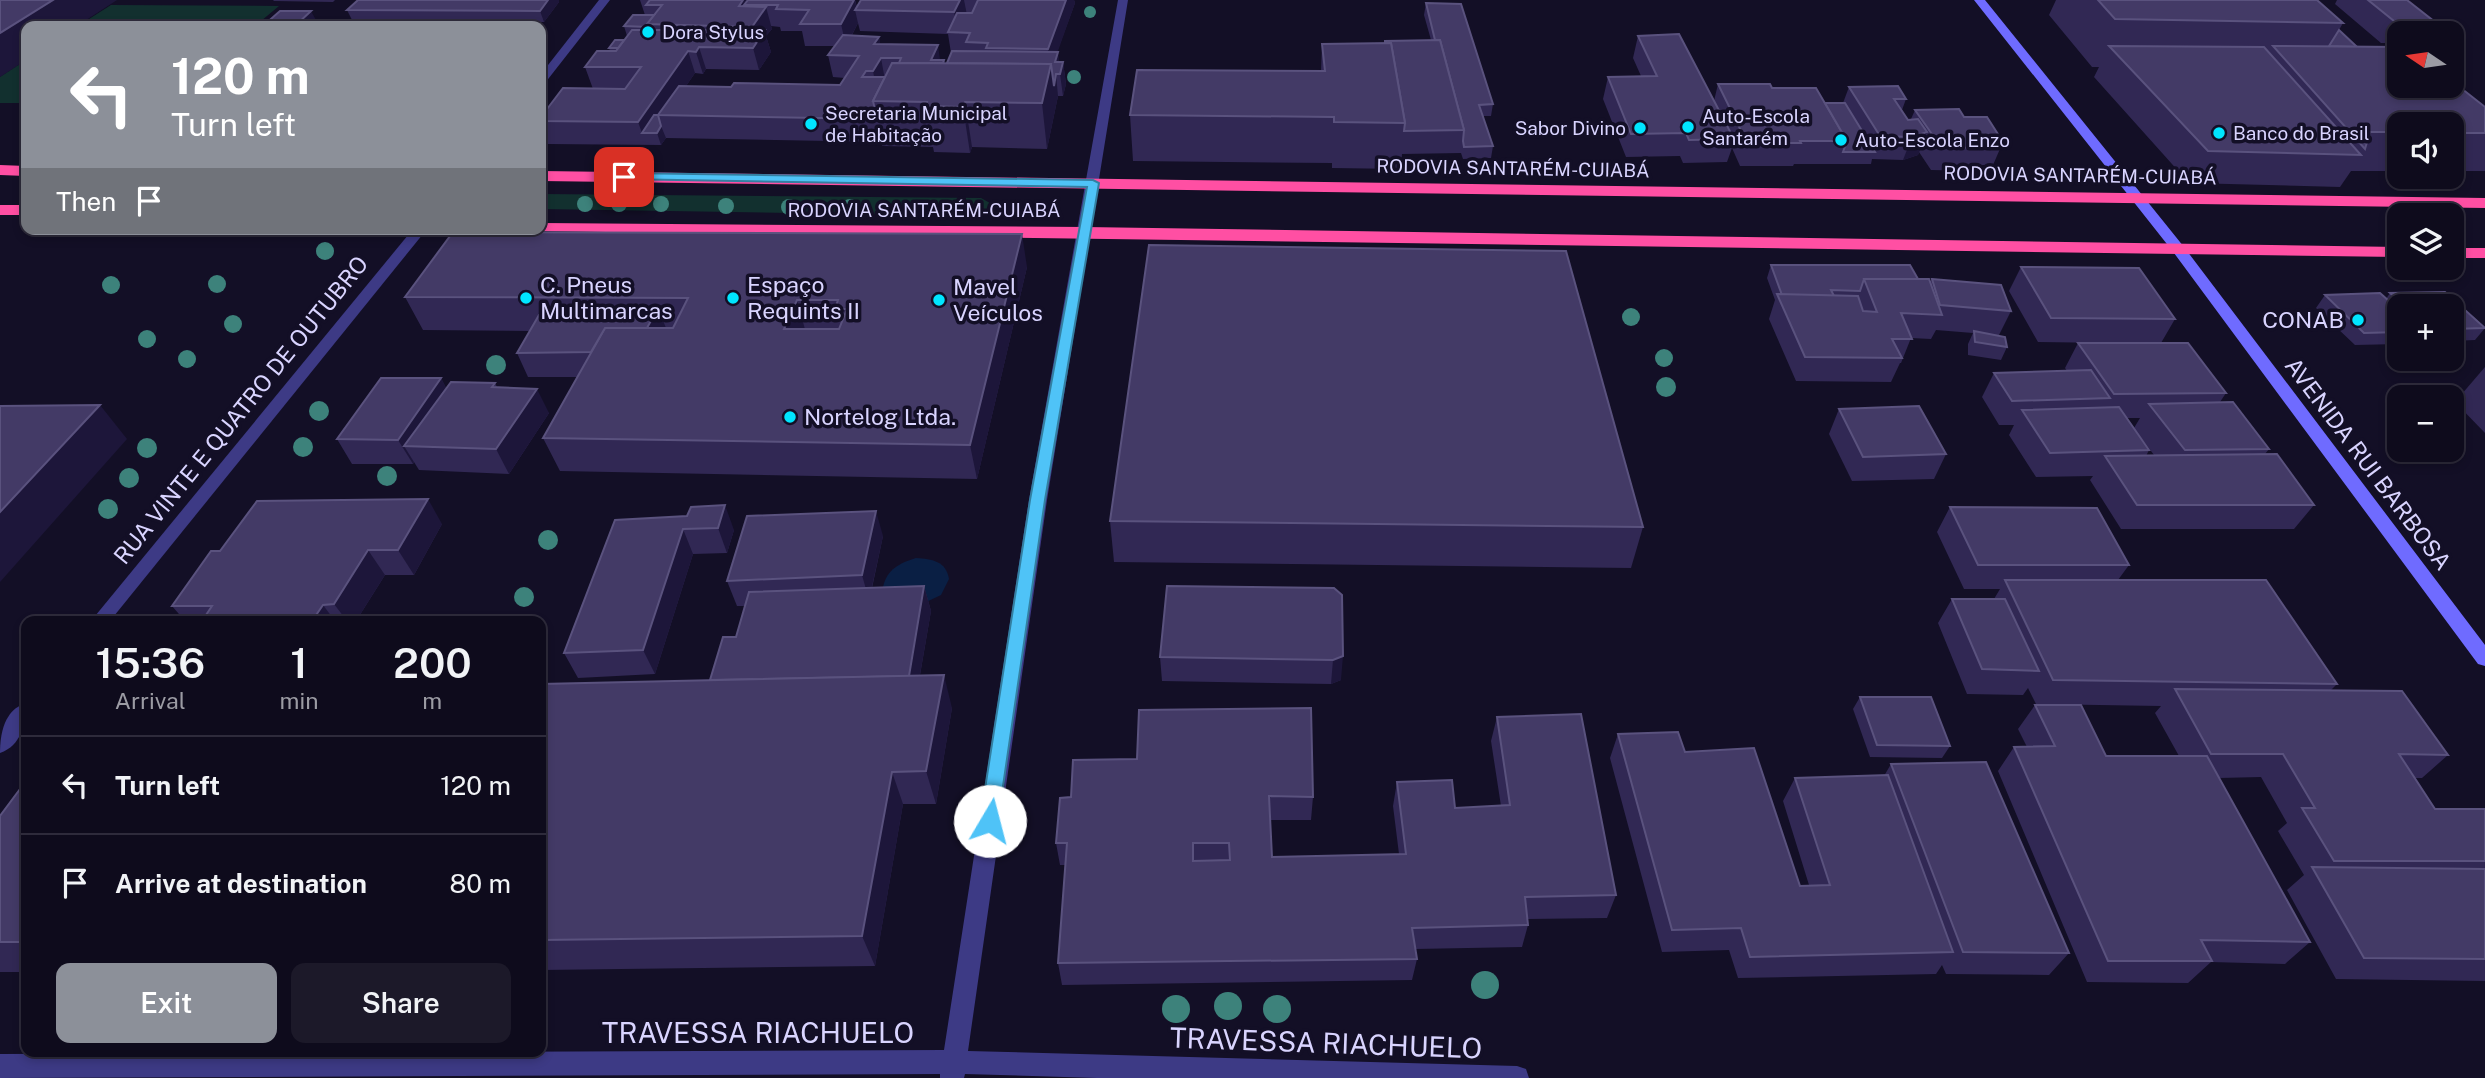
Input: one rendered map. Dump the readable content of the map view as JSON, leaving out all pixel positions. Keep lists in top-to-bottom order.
{
  "streets": {
    "highway": ["RODOVIA SANTARÉM-CUIABÁ"],
    "main road": ["AVENIDA RUI BARBOSA"],
    "street": ["RUA VINTE E QUATRO DE OUTUBRO", "TRAVESSA RIACHUELO"]
  },
  "crossings": [
    ["RODOVIA SANTARÉM-CUIABÁ", "AVENIDA RUI BARBOSA"]
  ],
  "places": [
    "Dora Stylus",
    "Secretaria Municipal de Habitação",
    "Auto-Escola Santarém",
    "Sabor Divino",
    "Banco do Brasil",
    "Auto-Escola Enzo",
    "C. Pneus Multimarcas",
    "Espaço Requints II",
    "Mavel Veículos",
    "CONAB",
    "Nortelog Ltda."
  ],
  "north": "left",
  "page": {
    "map_buttons": ["+", "−"],
    "turn": ["120 m", "Turn left"],
    "then": "Then",
    "eta": [
      "15:36",
      "Arrival",
      "1",
      "min",
      "200",
      "m"
    ],
    "list": [
      {
        "name": "Turn left",
        "value": "120 m"
      },
      {
        "name": "Arrive at destination",
        "value": "80 m"
      }
    ],
    "buttons": ["Exit", "Share"]
  }
}
